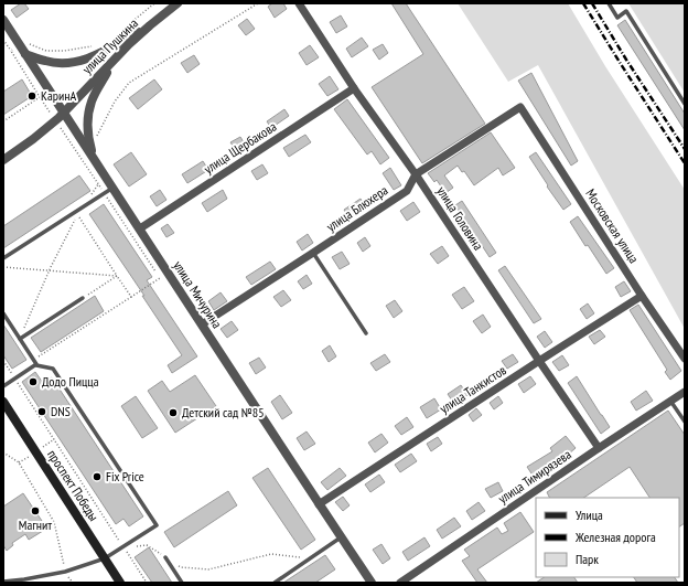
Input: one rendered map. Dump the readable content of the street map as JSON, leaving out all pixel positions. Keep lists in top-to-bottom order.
{
  "streets": {
    "main road": ["проспект Победы"],
    "street": [
      "улица Пушкина",
      "улица Щербакова",
      "улица Блюхера",
      "улица Головина",
      "Московская улица",
      "улица Мичурина",
      "улица Танкистов",
      "улица Тимирязева"
    ]
  },
  "crossings": [
    ["улица Пушкина", "улица Мичурина"],
    ["улица Щербакова", "улица Головина"],
    ["улица Щербакова", "улица Мичурина"],
    ["улица Блюхера", "улица Головина"],
    ["улица Блюхера", "Московская улица"],
    ["улица Блюхера", "улица Мичурина"],
    ["улица Головина", "улица Танкистов"],
    ["улица Головина", "улица Тимирязева"],
    ["Московская улица", "улица Танкистов"],
    ["улица Мичурина", "улица Танкистов"]
  ],
  "places": [
    "КаринА",
    "Додо Пицца",
    "DNS",
    "Детский сад №85",
    "Fix Price",
    "Магнит"
  ],
  "legend": ["Улица", "Железная дорога", "Парк"]
}
